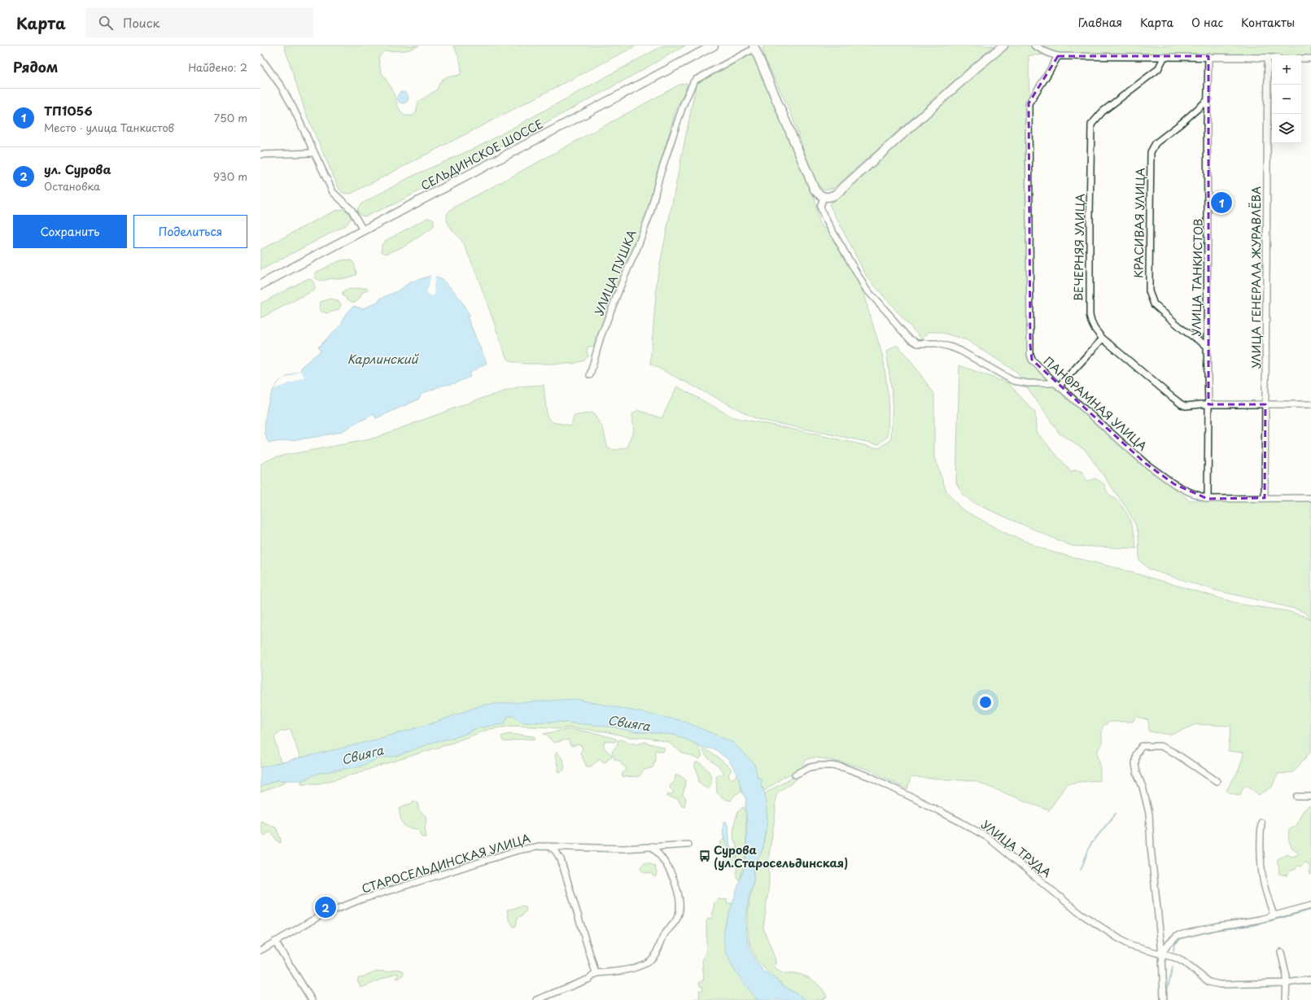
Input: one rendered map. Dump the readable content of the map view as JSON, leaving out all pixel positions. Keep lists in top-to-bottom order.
{
  "streets": {
    "main road": ["СЕЛЬДИНСКОЕ ШОССЕ"],
    "street": [
      "КРАСИВАЯ УЛИЦА",
      "ВЕЧЕРНЯЯ УЛИЦА",
      "УЛИЦА ПУШКА",
      "УЛИЦА ТАНКИСТОВ",
      "УЛИЦА ГЕНЕРАЛА ЖУРАВЛЁВА",
      "ПАНОРАМНАЯ УЛИЦА",
      "УЛИЦА ТРУДА",
      "СТАРОСЕЛЬДИНСКАЯ УЛИЦА"
    ]
  },
  "crossings": [
    ["КРАСИВАЯ УЛИЦА", "УЛИЦА ТАНКИСТОВ"],
    ["ВЕЧЕРНЯЯ УЛИЦА", "УЛИЦА ТАНКИСТОВ"],
    ["ВЕЧЕРНЯЯ УЛИЦА", "УЛИЦА ГЕНЕРАЛА ЖУРАВЛЁВА"],
    ["УЛИЦА ТАНКИСТОВ", "ПАНОРАМНАЯ УЛИЦА"],
    ["УЛИЦА ГЕНЕРАЛА ЖУРАВЛЁВА", "ПАНОРАМНАЯ УЛИЦА"]
  ],
  "water": ["Карлинский", "Свияга"],
  "places": {
    "bus stop": ["Сурова (ул.Старосельдинская)"]
  },
  "page": {
    "header": "Карта",
    "search": "Поиск",
    "nav": [
      "Главная",
      "Карта",
      "О нас",
      "Контакты"
    ],
    "heading": ["Рядом", "Найдено: 2"],
    "map_buttons": ["+", "−"],
    "list": [
      {
        "mark": "1",
        "name": "ТП1056",
        "note": "Место · улица Танкистов",
        "value": "750 m"
      },
      {
        "mark": "2",
        "name": "ул. Сурова",
        "note": "Остановка",
        "value": "930 m"
      }
    ],
    "pins": ["1", "2"],
    "buttons": ["Сохранить", "Поделиться"]
  }
}
